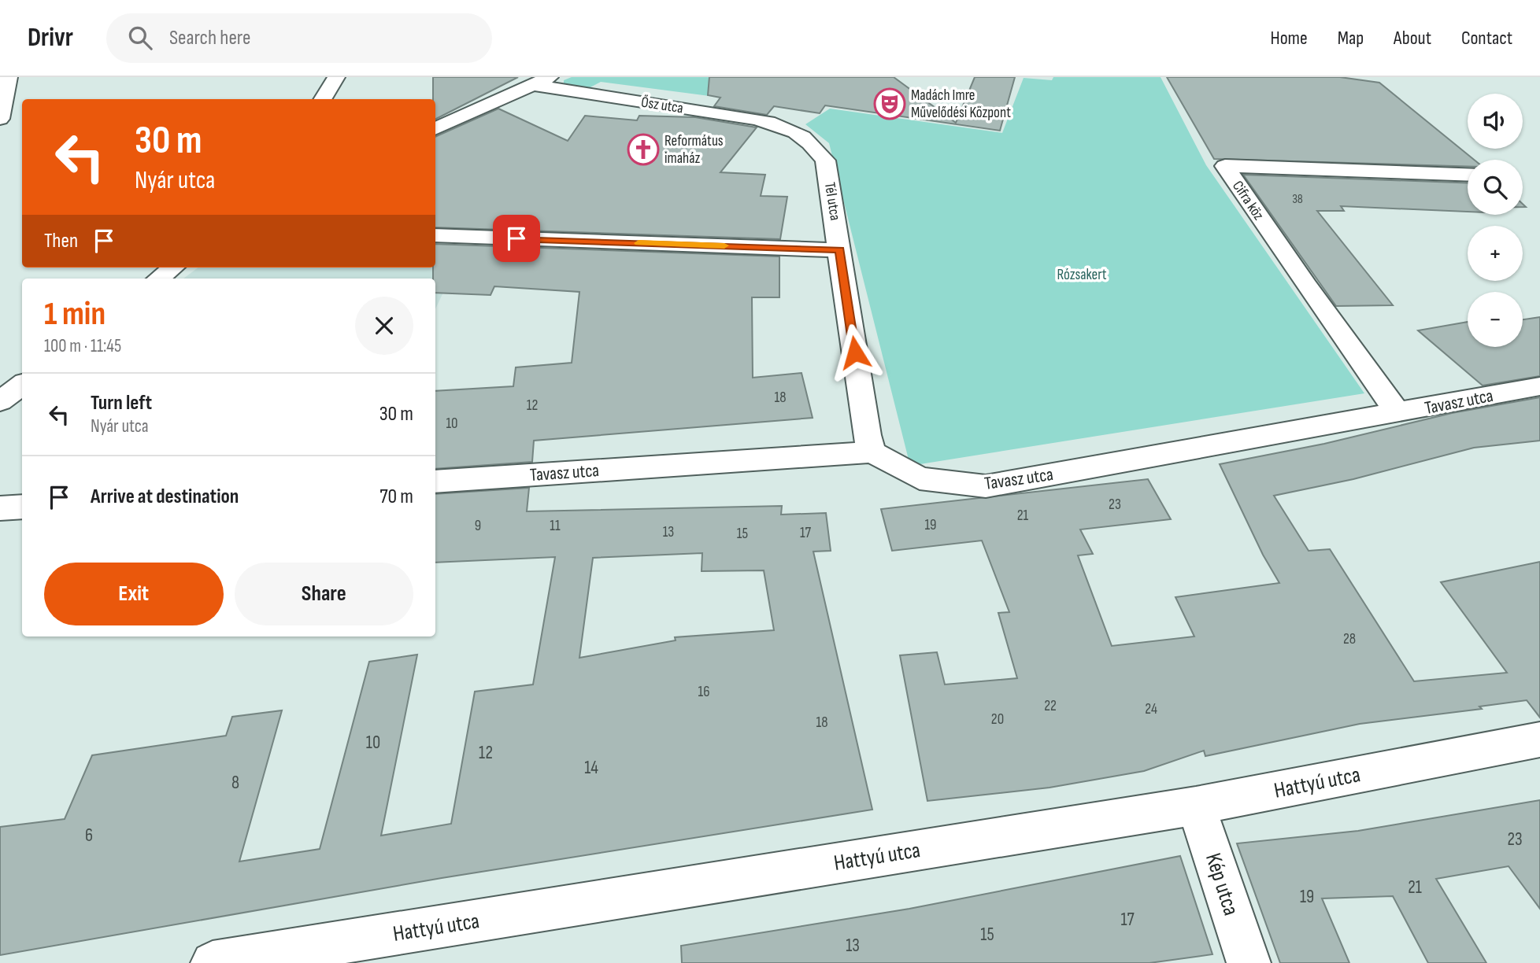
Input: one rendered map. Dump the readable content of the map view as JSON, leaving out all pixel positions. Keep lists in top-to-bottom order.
{
  "streets": {
    "street": [
      "Ősz utca",
      "Cifra köz",
      "Tél utca",
      "Tavasz utca",
      "Hattyú utca",
      "Kép utca"
    ]
  },
  "crossings": [
    ["Ősz utca", "Tél utca"],
    ["Cifra köz", "Tavasz utca"],
    ["Tél utca", "Tavasz utca"],
    ["Hattyú utca", "Kép utca"]
  ],
  "parks": ["Rózsakert"],
  "places": {
    "theatre": ["Madách Imre Művelődési Központ"],
    "church": ["Református imaház"]
  },
  "house_numbers": [
    "38",
    "18",
    "12",
    "10",
    "23",
    "21",
    "19",
    "9",
    "11",
    "13",
    "17",
    "15",
    "28",
    "16",
    "22",
    "24",
    "20",
    "18",
    "10",
    "12",
    "14",
    "8",
    "6",
    "23",
    "21",
    "19",
    "17",
    "15",
    "13"
  ],
  "page": {
    "header": "Drivr",
    "search": "Search here",
    "nav": [
      "Home",
      "Map",
      "About",
      "Contact"
    ],
    "map_buttons": ["+", "−"],
    "turn": ["30 m", "Nyár utca"],
    "then": "Then",
    "heading": ["1 min", "100 m · 11:45"],
    "list": [
      {
        "name": "Turn left",
        "note": "Nyár utca",
        "value": "30 m"
      },
      {
        "name": "Arrive at destination",
        "value": "70 m"
      }
    ],
    "buttons": ["Exit", "Share"]
  }
}
